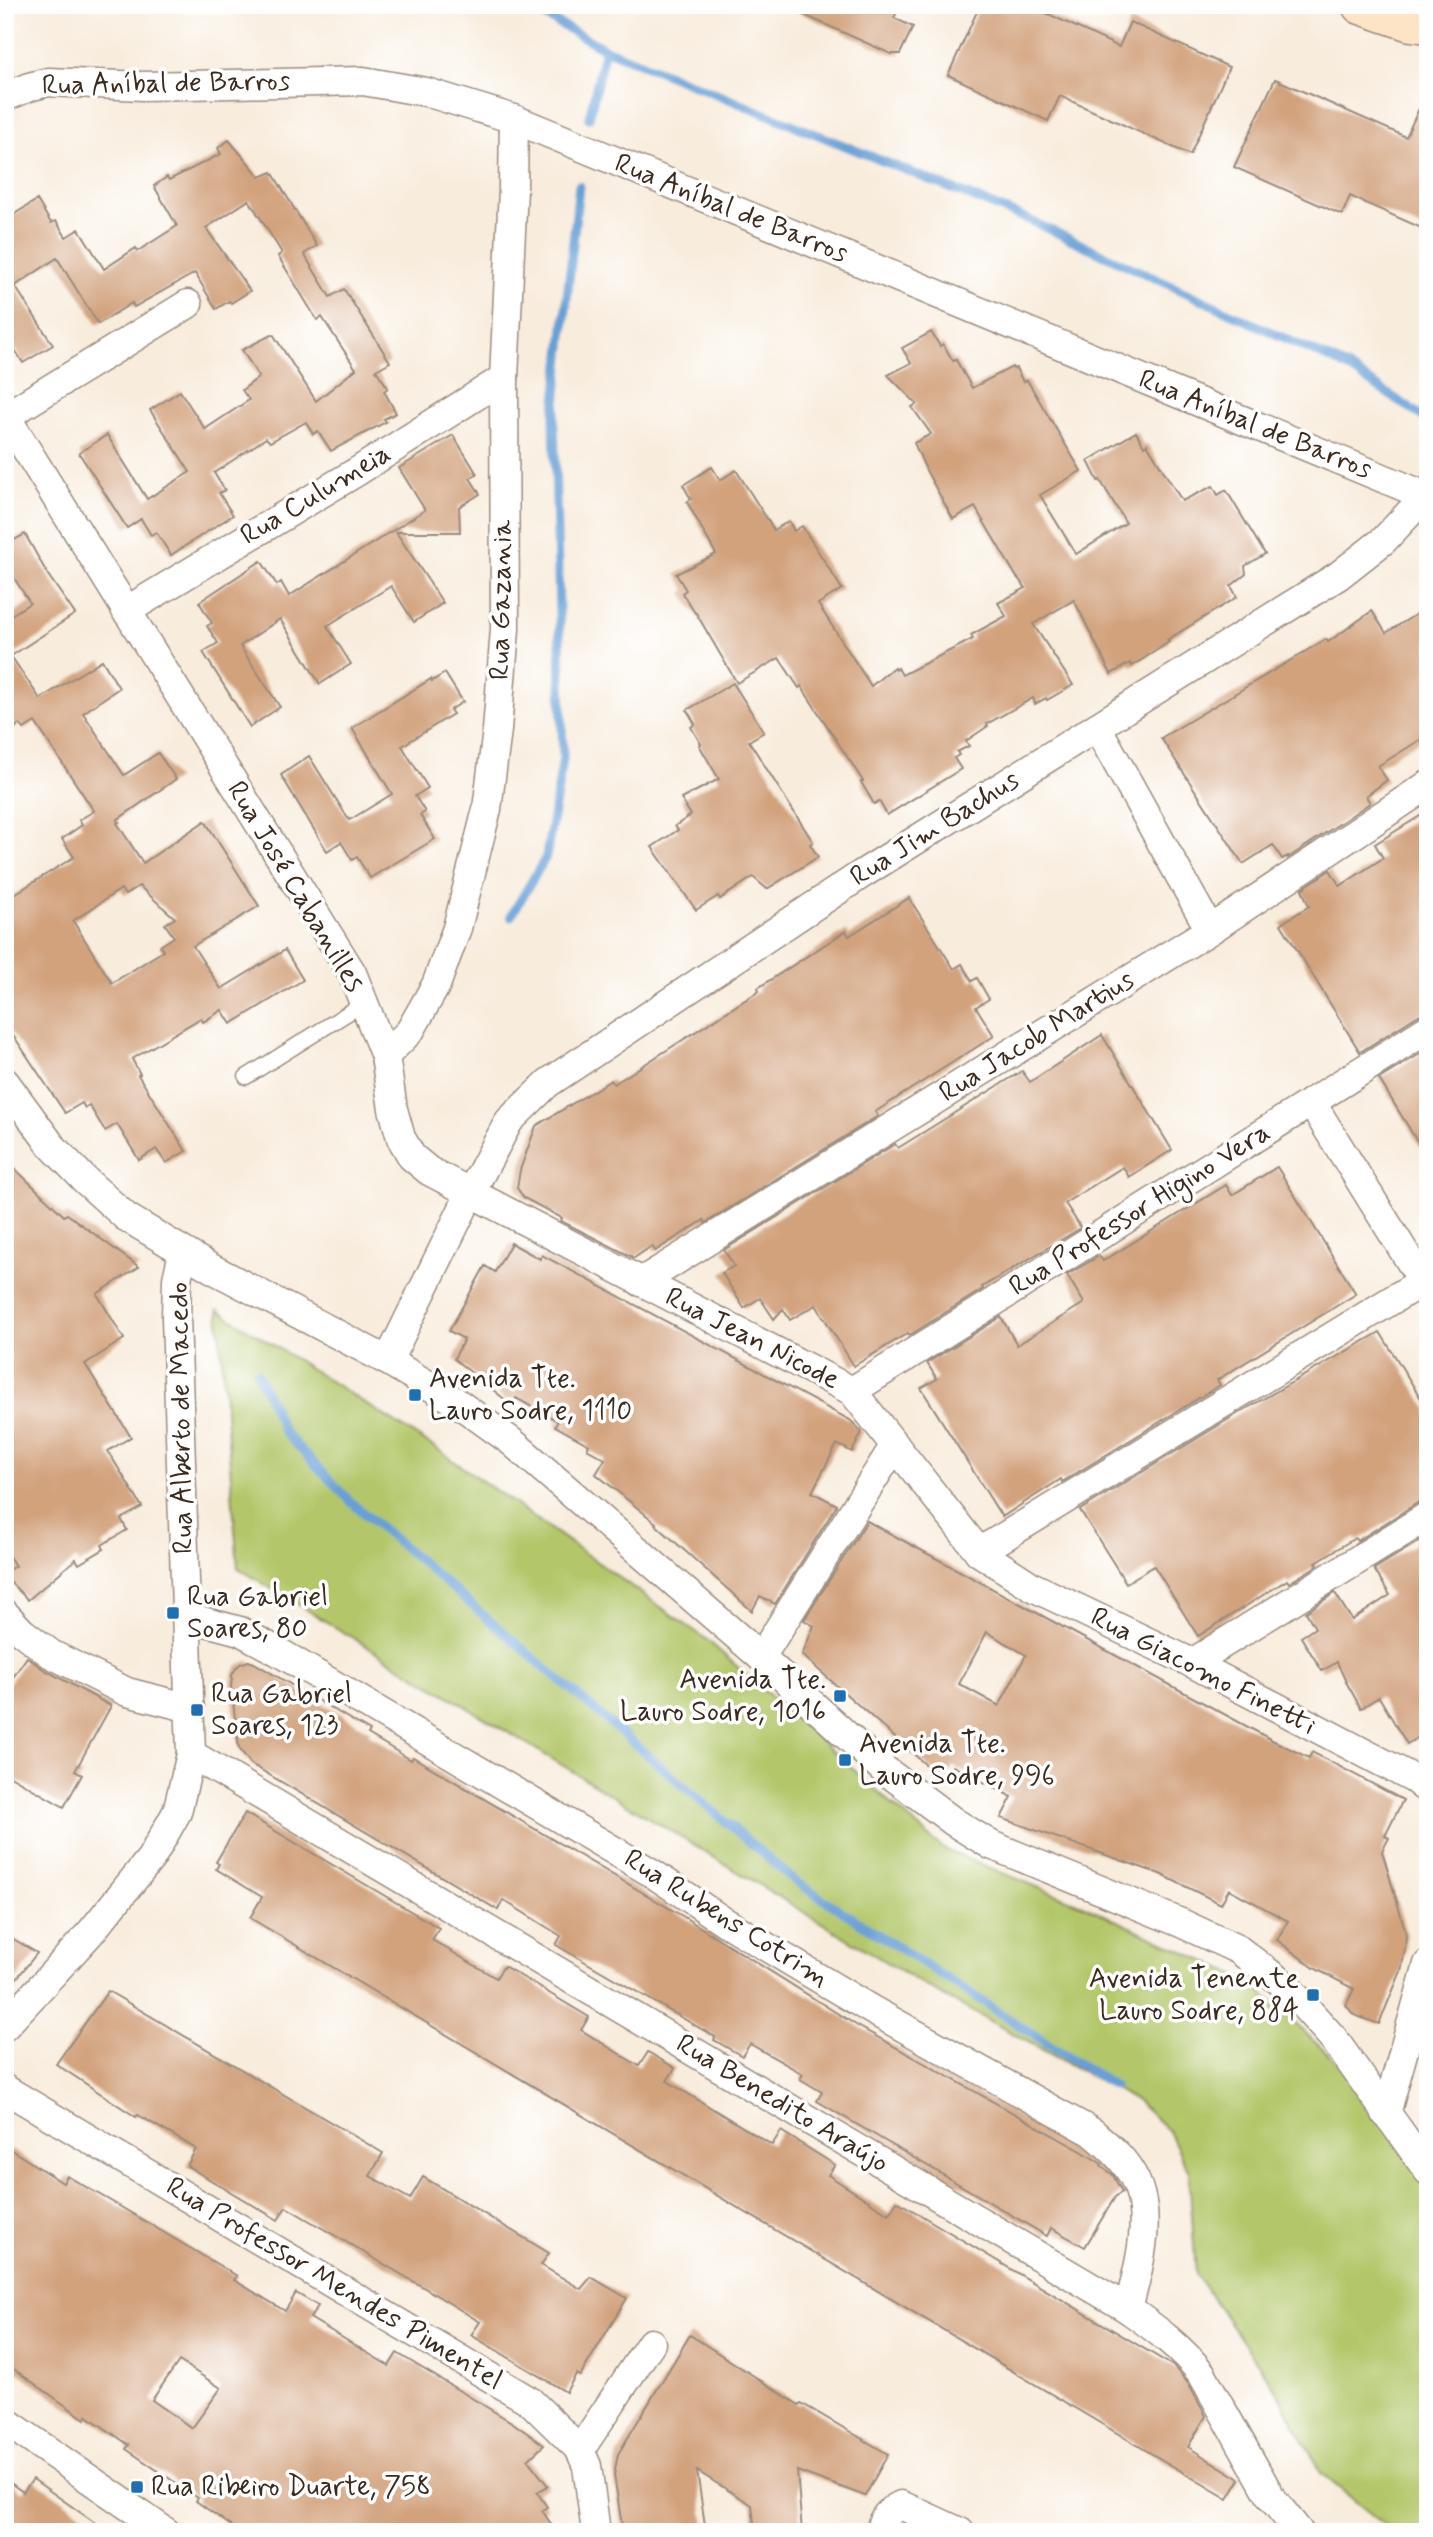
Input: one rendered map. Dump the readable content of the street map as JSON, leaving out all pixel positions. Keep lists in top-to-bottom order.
{
  "streets": {
    "street": [
      "Rua Aníbal de Barros",
      "Rua Culumeia",
      "Rua Gazania",
      "Rua Jim Bachus",
      "Rua José Cabanilles",
      "Rua Jacob Martius",
      "Rua Professor Higino Vera",
      "Rua Jean Nicode",
      "Rua Alberto de Macedo",
      "Rua Giacomo Finetti",
      "Rua Rubens Cotrim",
      "Rua Benedito Araújo",
      "Rua Professor Mendes Pimentel"
    ]
  },
  "crossings": [
    ["Rua Aníbal de Barros", "Rua Gazania"],
    ["Rua Aníbal de Barros", "Rua Jim Bachus"],
    ["Rua Culumeia", "Rua Gazania"],
    ["Rua Culumeia", "Rua José Cabanilles"],
    ["Rua Gazania", "Rua José Cabanilles"],
    ["Rua Jim Bachus", "Rua José Cabanilles"],
    ["Rua Jim Bachus", "Rua Jean Nicode"],
    ["Rua José Cabanilles", "Rua Jean Nicode"],
    ["Rua Jacob Martius", "Rua Jean Nicode"],
    ["Rua Professor Higino Vera", "Rua Jean Nicode"],
    ["Rua Jean Nicode", "Rua Giacomo Finetti"],
    ["Rua Alberto de Macedo", "Rua Rubens Cotrim"],
    ["Rua Alberto de Macedo", "Rua Benedito Araújo"],
    ["Rua Rubens Cotrim", "Rua Benedito Araújo"]
  ],
  "places": {
    "transit": [
      "Avenida Tte. Lauro Sodre, 1110",
      "Rua Gabriel Soares, 80",
      "Avenida Tte. Lauro Sodre, 1016",
      "Rua Gabriel Soares, 123",
      "Avenida Tte. Lauro Sodre, 996",
      "Avenida Tenente Lauro Sodre, 884",
      "Rua Ribeiro Duarte, 758"
    ]
  }
}
